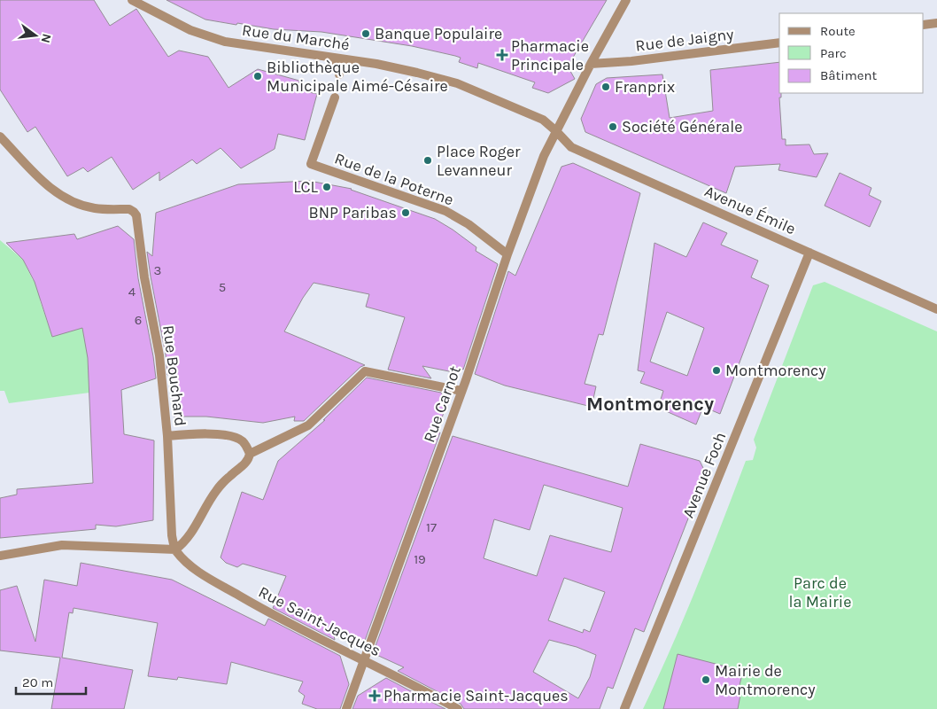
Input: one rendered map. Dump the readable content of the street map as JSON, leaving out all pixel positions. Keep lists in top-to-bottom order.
{
  "streets": {
    "street": [
      "Rue du Marché",
      "Rue de Jaigny",
      "Rue de la Poterne",
      "Avenue Émile",
      "Rue Bouchard",
      "Rue Carnot",
      "Avenue Foch",
      "Rue Saint-Jacques"
    ]
  },
  "crossings": [
    ["Rue du Marché", "Avenue Émile"],
    ["Rue du Marché", "Rue Carnot"],
    ["Rue de Jaigny", "Rue Carnot"],
    ["Rue de la Poterne", "Rue Carnot"],
    ["Avenue Émile", "Rue Carnot"],
    ["Avenue Émile", "Avenue Foch"],
    ["Rue Bouchard", "Rue Saint-Jacques"],
    ["Rue Carnot", "Rue Saint-Jacques"]
  ],
  "districts": ["Montmorency"],
  "parks": ["Parc de la Mairie"],
  "places": {
    "other": [
      "Banque Populaire",
      "Bibliothèque Municipale Aimé-Césaire",
      "Franprix",
      "Société Générale",
      "Place Roger Levanneur",
      "LCL",
      "BNP Paribas",
      "Montmorency",
      "Mairie de Montmorency"
    ],
    "health": ["Pharmacie Principale", "Pharmacie Saint-Jacques"]
  },
  "house_numbers": [
    "3",
    "5",
    "4",
    "6",
    "17",
    "19"
  ],
  "legend": ["Route", "Parc", "Bâtiment"],
  "scale_bar": "20 m",
  "north": "right"
}
